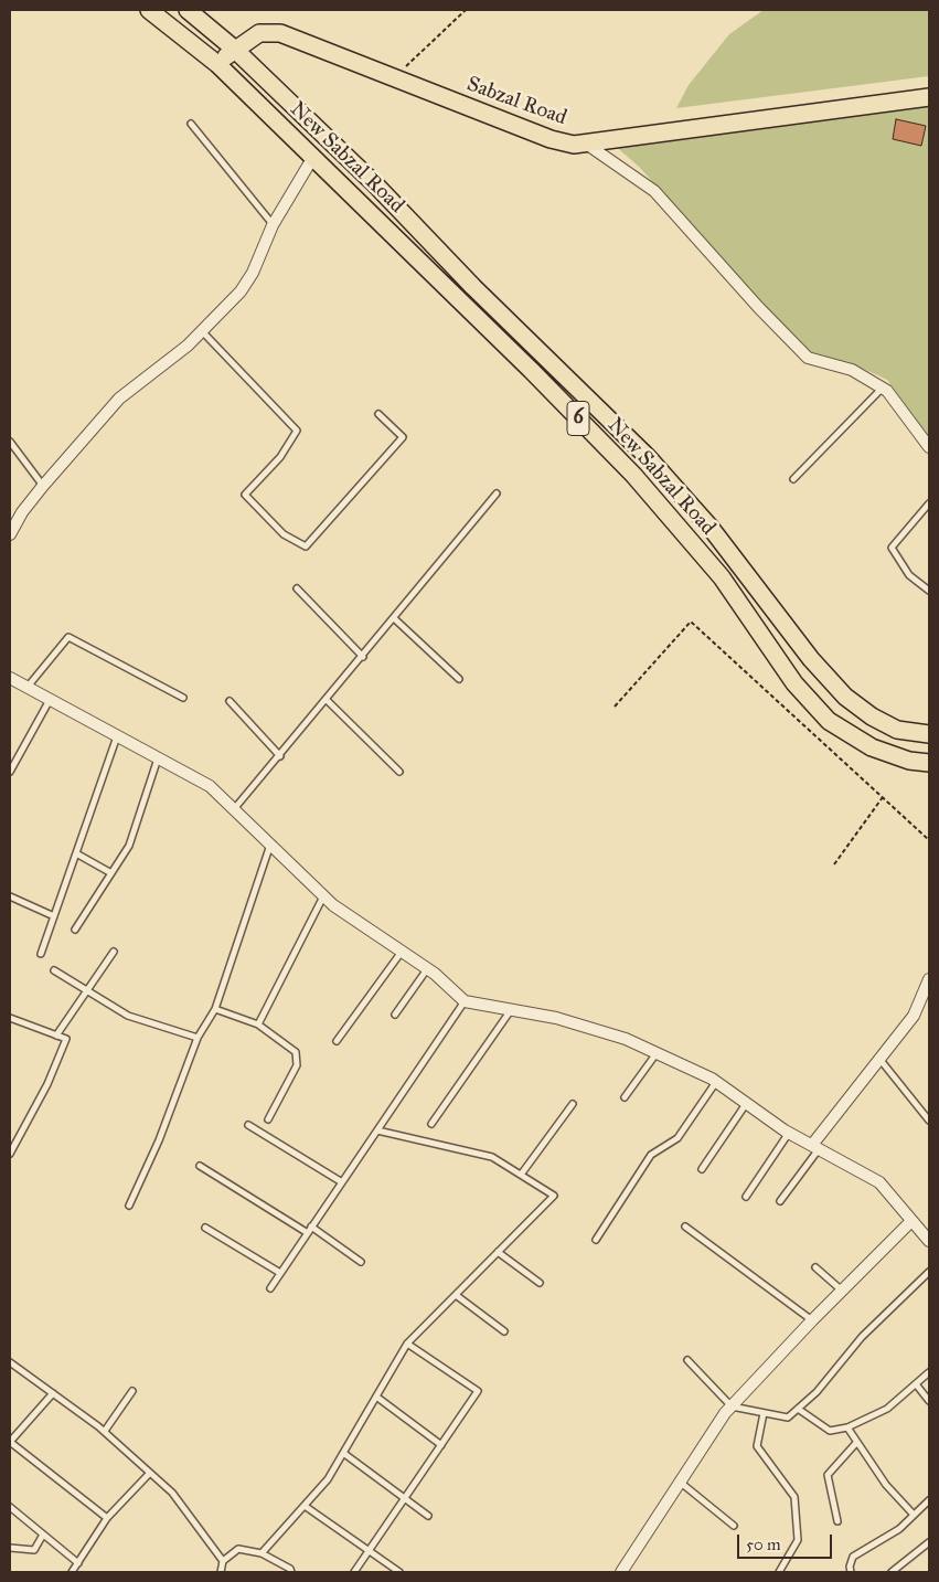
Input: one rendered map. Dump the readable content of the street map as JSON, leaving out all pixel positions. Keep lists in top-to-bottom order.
{
  "streets": {
    "main road": ["Sabzal Road", "New Sabzal Road", "6"]
  },
  "crossings": [
    ["Sabzal Road", "New Sabzal Road"]
  ],
  "scale_bar": "50 m"
}
